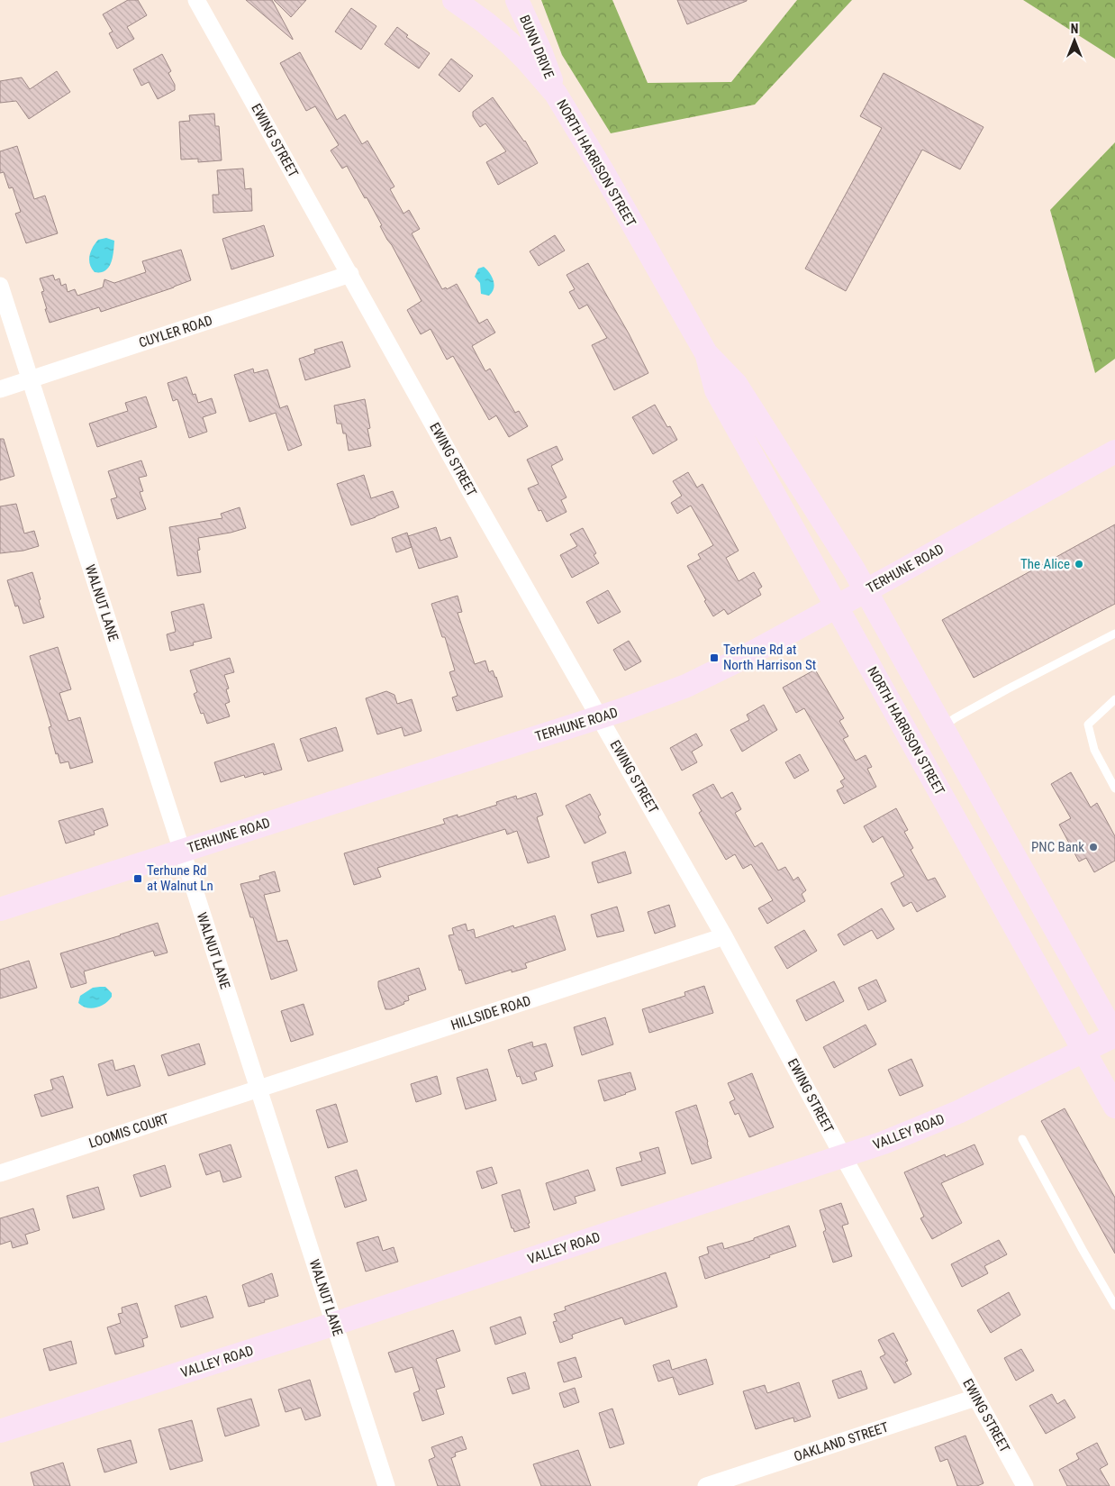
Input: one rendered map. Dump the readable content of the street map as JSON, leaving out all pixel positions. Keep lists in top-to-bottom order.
{
  "streets": {
    "street": [
      "BUNN DRIVE",
      "EWING STREET",
      "NORTH HARRISON STREET",
      "CUYLER ROAD",
      "TERHUNE ROAD",
      "WALNUT LANE",
      "HILLSIDE ROAD",
      "LOOMIS COURT",
      "VALLEY ROAD",
      "OAKLAND STREET"
    ]
  },
  "crossings": [
    ["BUNN DRIVE", "NORTH HARRISON STREET"],
    ["EWING STREET", "CUYLER ROAD"],
    ["EWING STREET", "TERHUNE ROAD"],
    ["EWING STREET", "HILLSIDE ROAD"],
    ["EWING STREET", "VALLEY ROAD"],
    ["EWING STREET", "OAKLAND STREET"],
    ["NORTH HARRISON STREET", "TERHUNE ROAD"],
    ["NORTH HARRISON STREET", "VALLEY ROAD"],
    ["CUYLER ROAD", "WALNUT LANE"],
    ["TERHUNE ROAD", "WALNUT LANE"],
    ["WALNUT LANE", "HILLSIDE ROAD"],
    ["WALNUT LANE", "LOOMIS COURT"],
    ["WALNUT LANE", "VALLEY ROAD"],
    ["HILLSIDE ROAD", "LOOMIS COURT"]
  ],
  "places": {
    "other": ["The Alice", "PNC Bank"],
    "transit": ["Terhune Rd at North Harrison St", "Terhune Rd at Walnut Ln"]
  },
  "north": "top"
}
